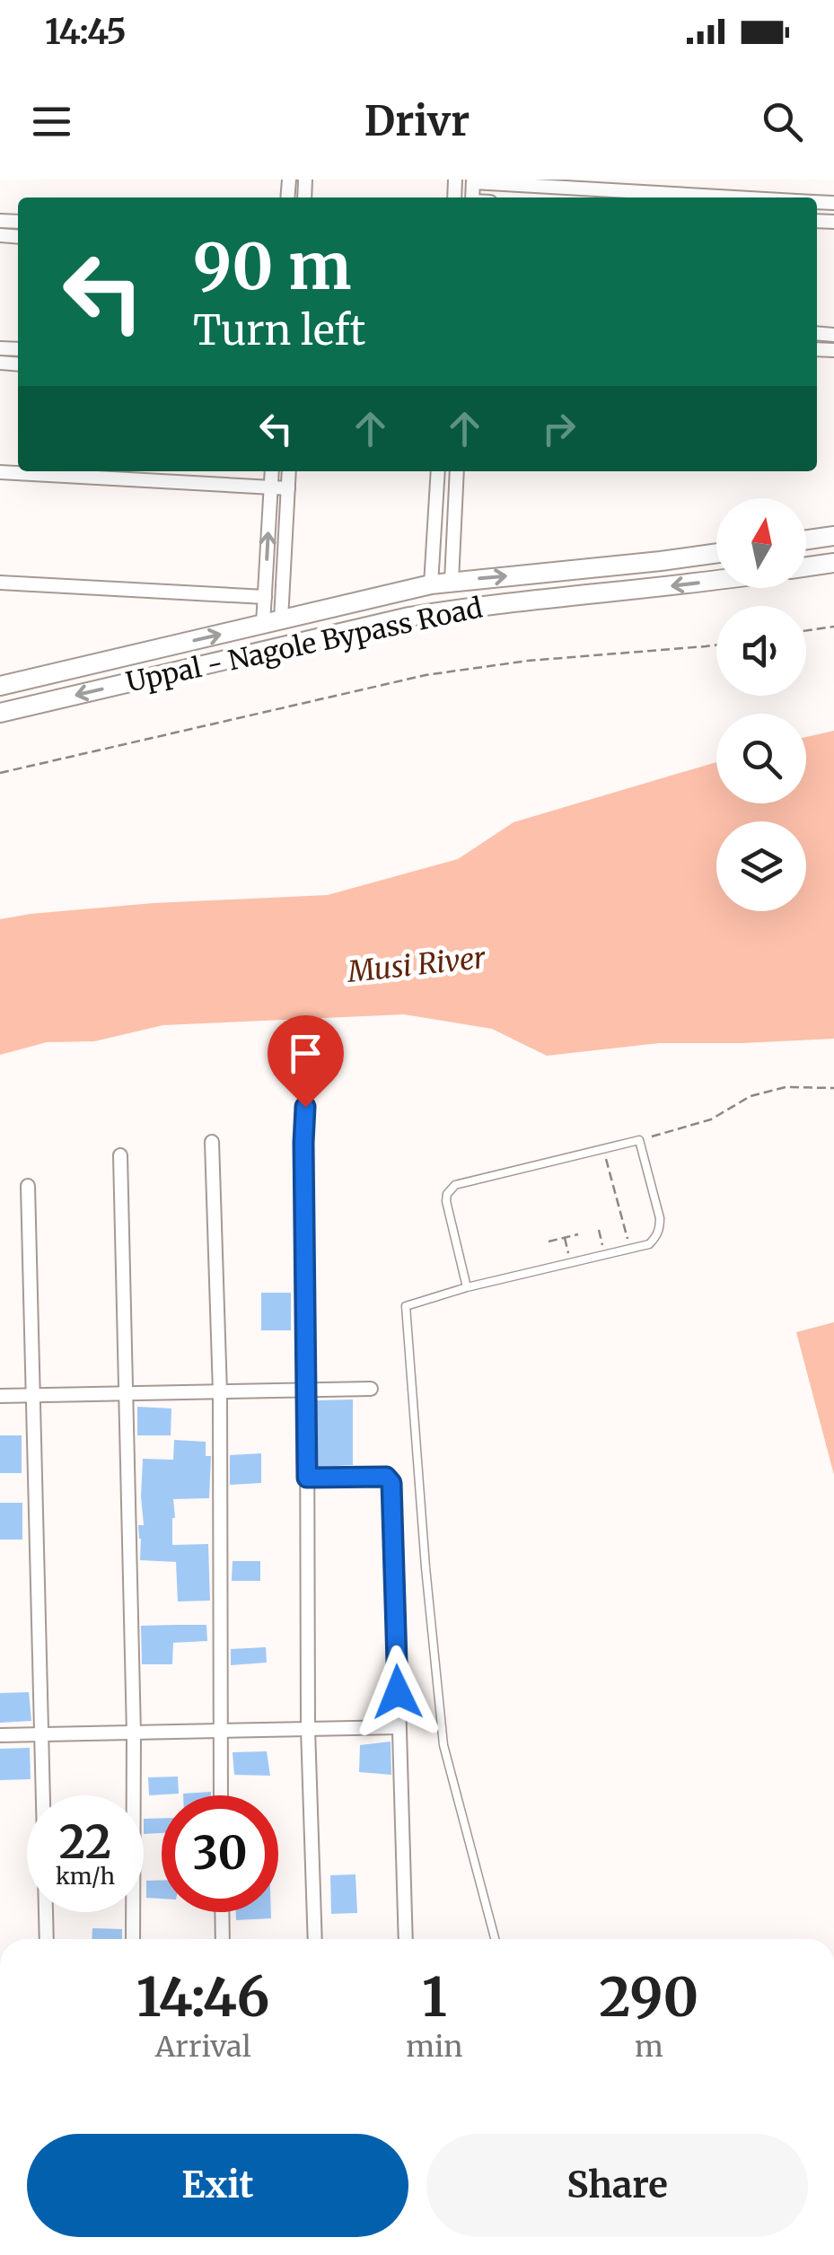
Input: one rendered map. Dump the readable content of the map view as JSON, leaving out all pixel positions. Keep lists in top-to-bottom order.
{
  "streets": {
    "street": ["Uppal - Nagole Bypass Road"]
  },
  "water": ["Musi River"],
  "north": "top",
  "page": {
    "status": "14:45",
    "header": "Drivr",
    "turn": ["90 m", "Turn left"],
    "speed": "22 km/h",
    "limit": "30",
    "eta": [
      "14:46",
      "Arrival",
      "1",
      "min",
      "290",
      "m"
    ],
    "buttons": ["Exit", "Share"]
  }
}
